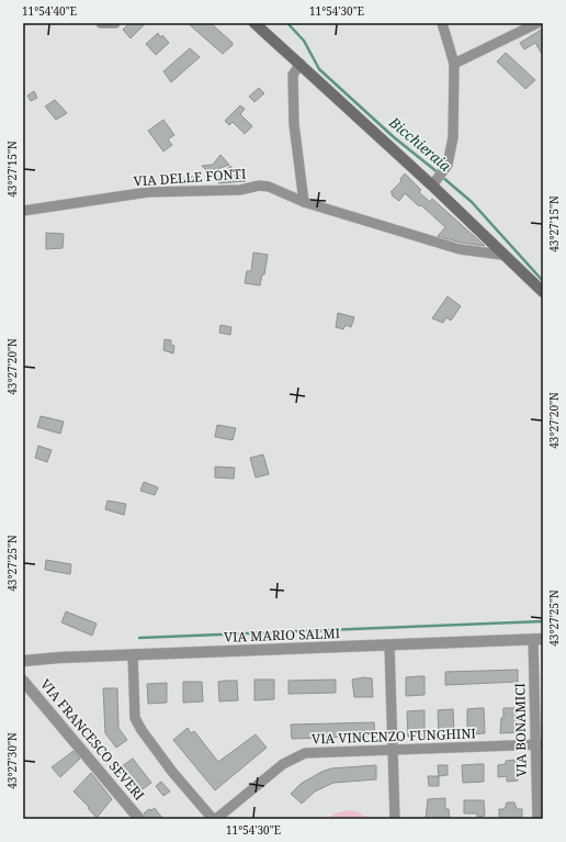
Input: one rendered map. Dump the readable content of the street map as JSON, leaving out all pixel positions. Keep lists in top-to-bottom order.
{
  "streets": {
    "street": [
      "VIA DELLE FONTI",
      "VIA MARIO SALMI",
      "VIA BONAMICI",
      "VIA VINCENZO FUNGHINI",
      "VIA FRANCESCO SEVERI"
    ]
  },
  "crossings": [
    ["VIA MARIO SALMI", "VIA BONAMICI"],
    ["VIA BONAMICI", "VIA VINCENZO FUNGHINI"]
  ],
  "water": ["Bicchieraia"],
  "coordinates": [
    "11°54'40\"E",
    "11°54'30\"E",
    "43°27'15\"N",
    "43°27'20\"N",
    "43°27'25\"N",
    "43°27'30\"N"
  ]
}
